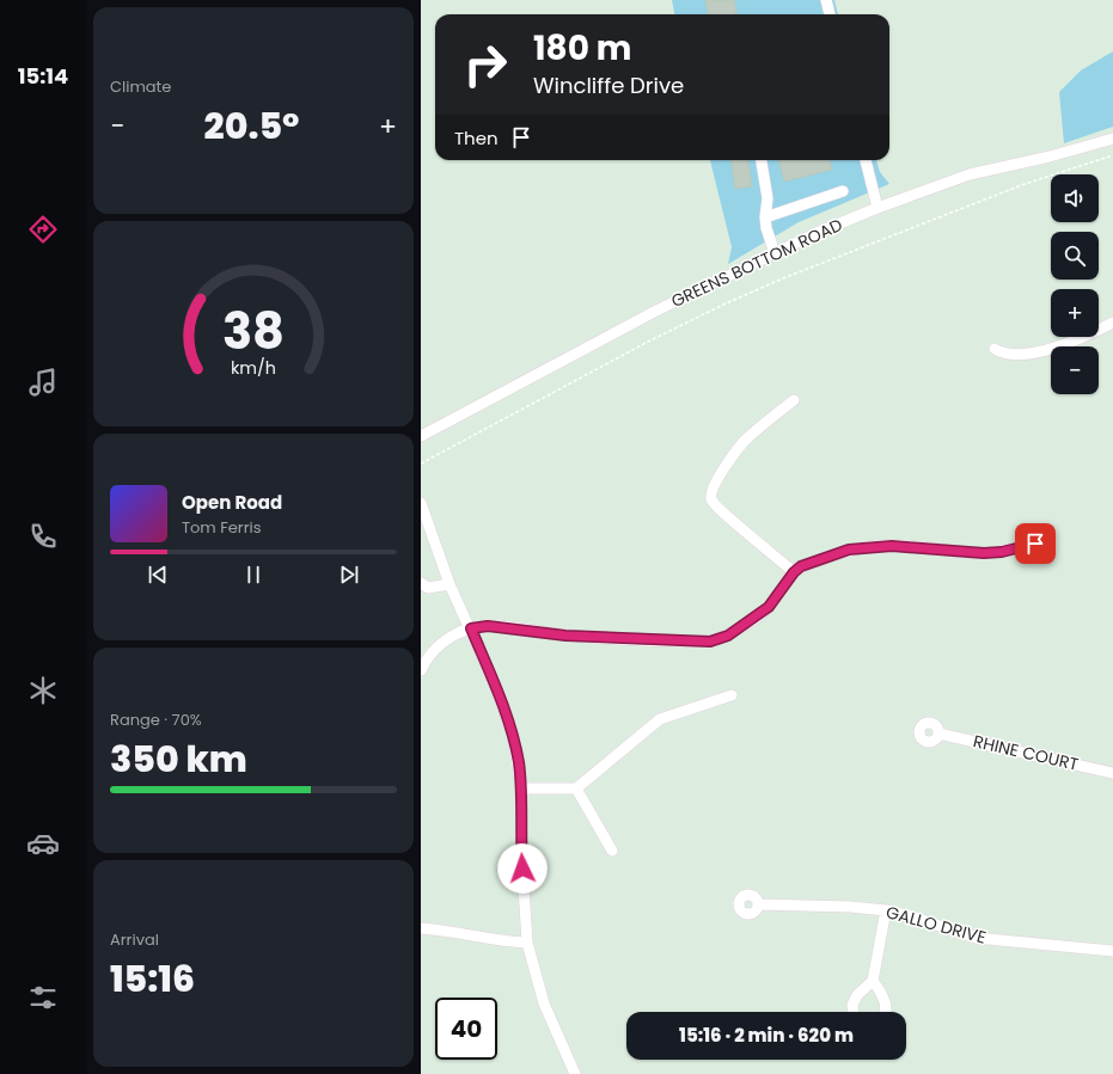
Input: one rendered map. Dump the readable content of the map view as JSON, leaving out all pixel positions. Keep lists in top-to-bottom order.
{
  "streets": {
    "street": ["GREENS BOTTOM ROAD", "RHINE COURT", "GALLO DRIVE"]
  },
  "page": {
    "tabs": "15:14",
    "tile": [
      "Climate",
      ["Range · 70%", "350 km"],
      ["Arrival", "15:16"]
    ],
    "turn": ["180 m", "Wincliffe Drive"],
    "heat": ["−", "20.5°", "+"],
    "then": "Then",
    "map_buttons": ["+", "−"],
    "song": ["Open Road", "Tom Ferris"],
    "limit": "40",
    "trip": "15:16 · 2 min · 620 m",
    "gauge": ["38", "km/h"]
  }
}
